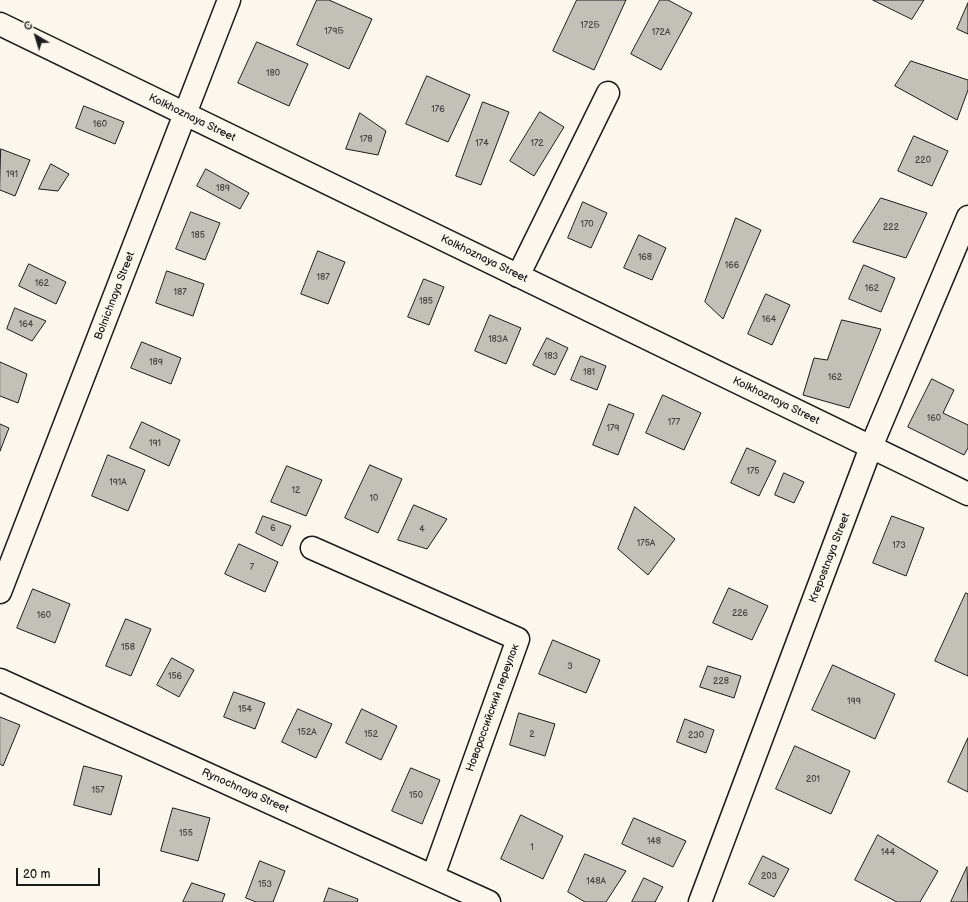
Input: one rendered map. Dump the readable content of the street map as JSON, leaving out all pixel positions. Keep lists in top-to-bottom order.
{
  "streets": {
    "street": [
      "Kolkhoznaya Street",
      "Bolnichnaya Street",
      "Krepostnaya Street",
      "Новороссийский переулок",
      "Rynochnaya Street"
    ]
  },
  "crossings": [
    ["Kolkhoznaya Street", "Bolnichnaya Street"],
    ["Kolkhoznaya Street", "Krepostnaya Street"],
    ["Новороссийский переулок", "Rynochnaya Street"]
  ],
  "house_numbers": [
    "172Б",
    "179Б",
    "172А",
    "180",
    "176",
    "160",
    "178",
    "174",
    "172",
    "220",
    "191",
    "189",
    "170",
    "222",
    "185",
    "168",
    "166",
    "187",
    "162",
    "162",
    "187",
    "185",
    "164",
    "164",
    "183А",
    "183",
    "189",
    "181",
    "162",
    "160",
    "177",
    "179",
    "191",
    "175",
    "191А",
    "12",
    "10",
    "6",
    "4",
    "175А",
    "173",
    "7",
    "226",
    "160",
    "158",
    "3",
    "156",
    "228",
    "199",
    "154",
    "152А",
    "152",
    "2",
    "230",
    "201",
    "157",
    "150",
    "155",
    "148",
    "1",
    "144",
    "203",
    "148А",
    "153"
  ],
  "scale_bar": "20 m",
  "north": "top left"
}
